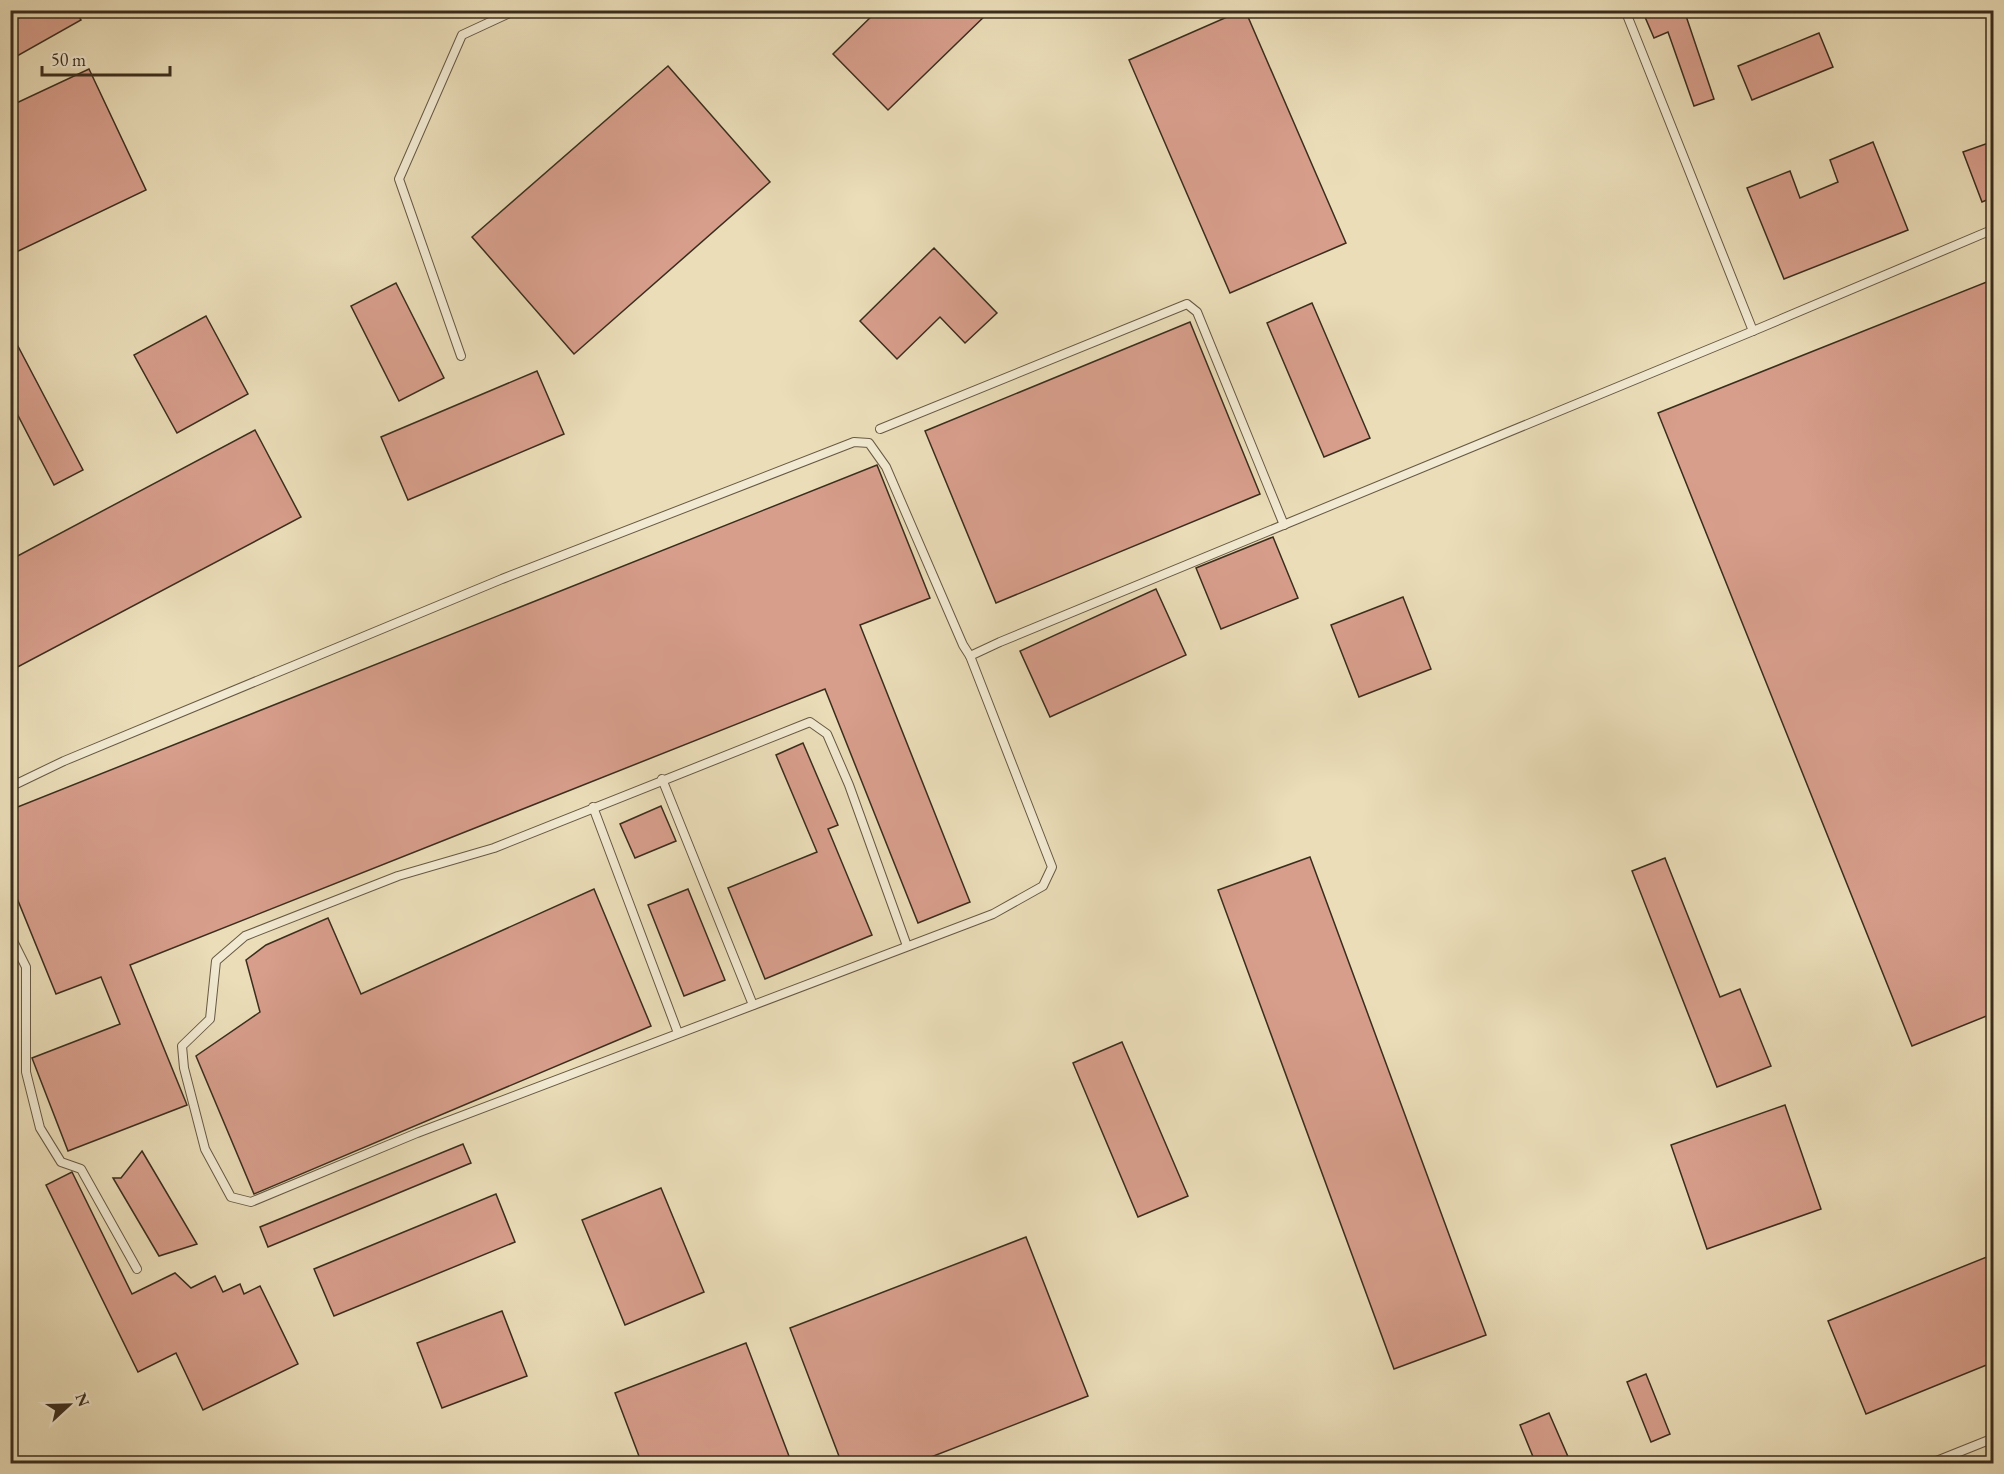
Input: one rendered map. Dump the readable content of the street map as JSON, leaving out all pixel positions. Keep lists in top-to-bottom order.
{
  "scale_bar": "50 m",
  "north": "right"
}
